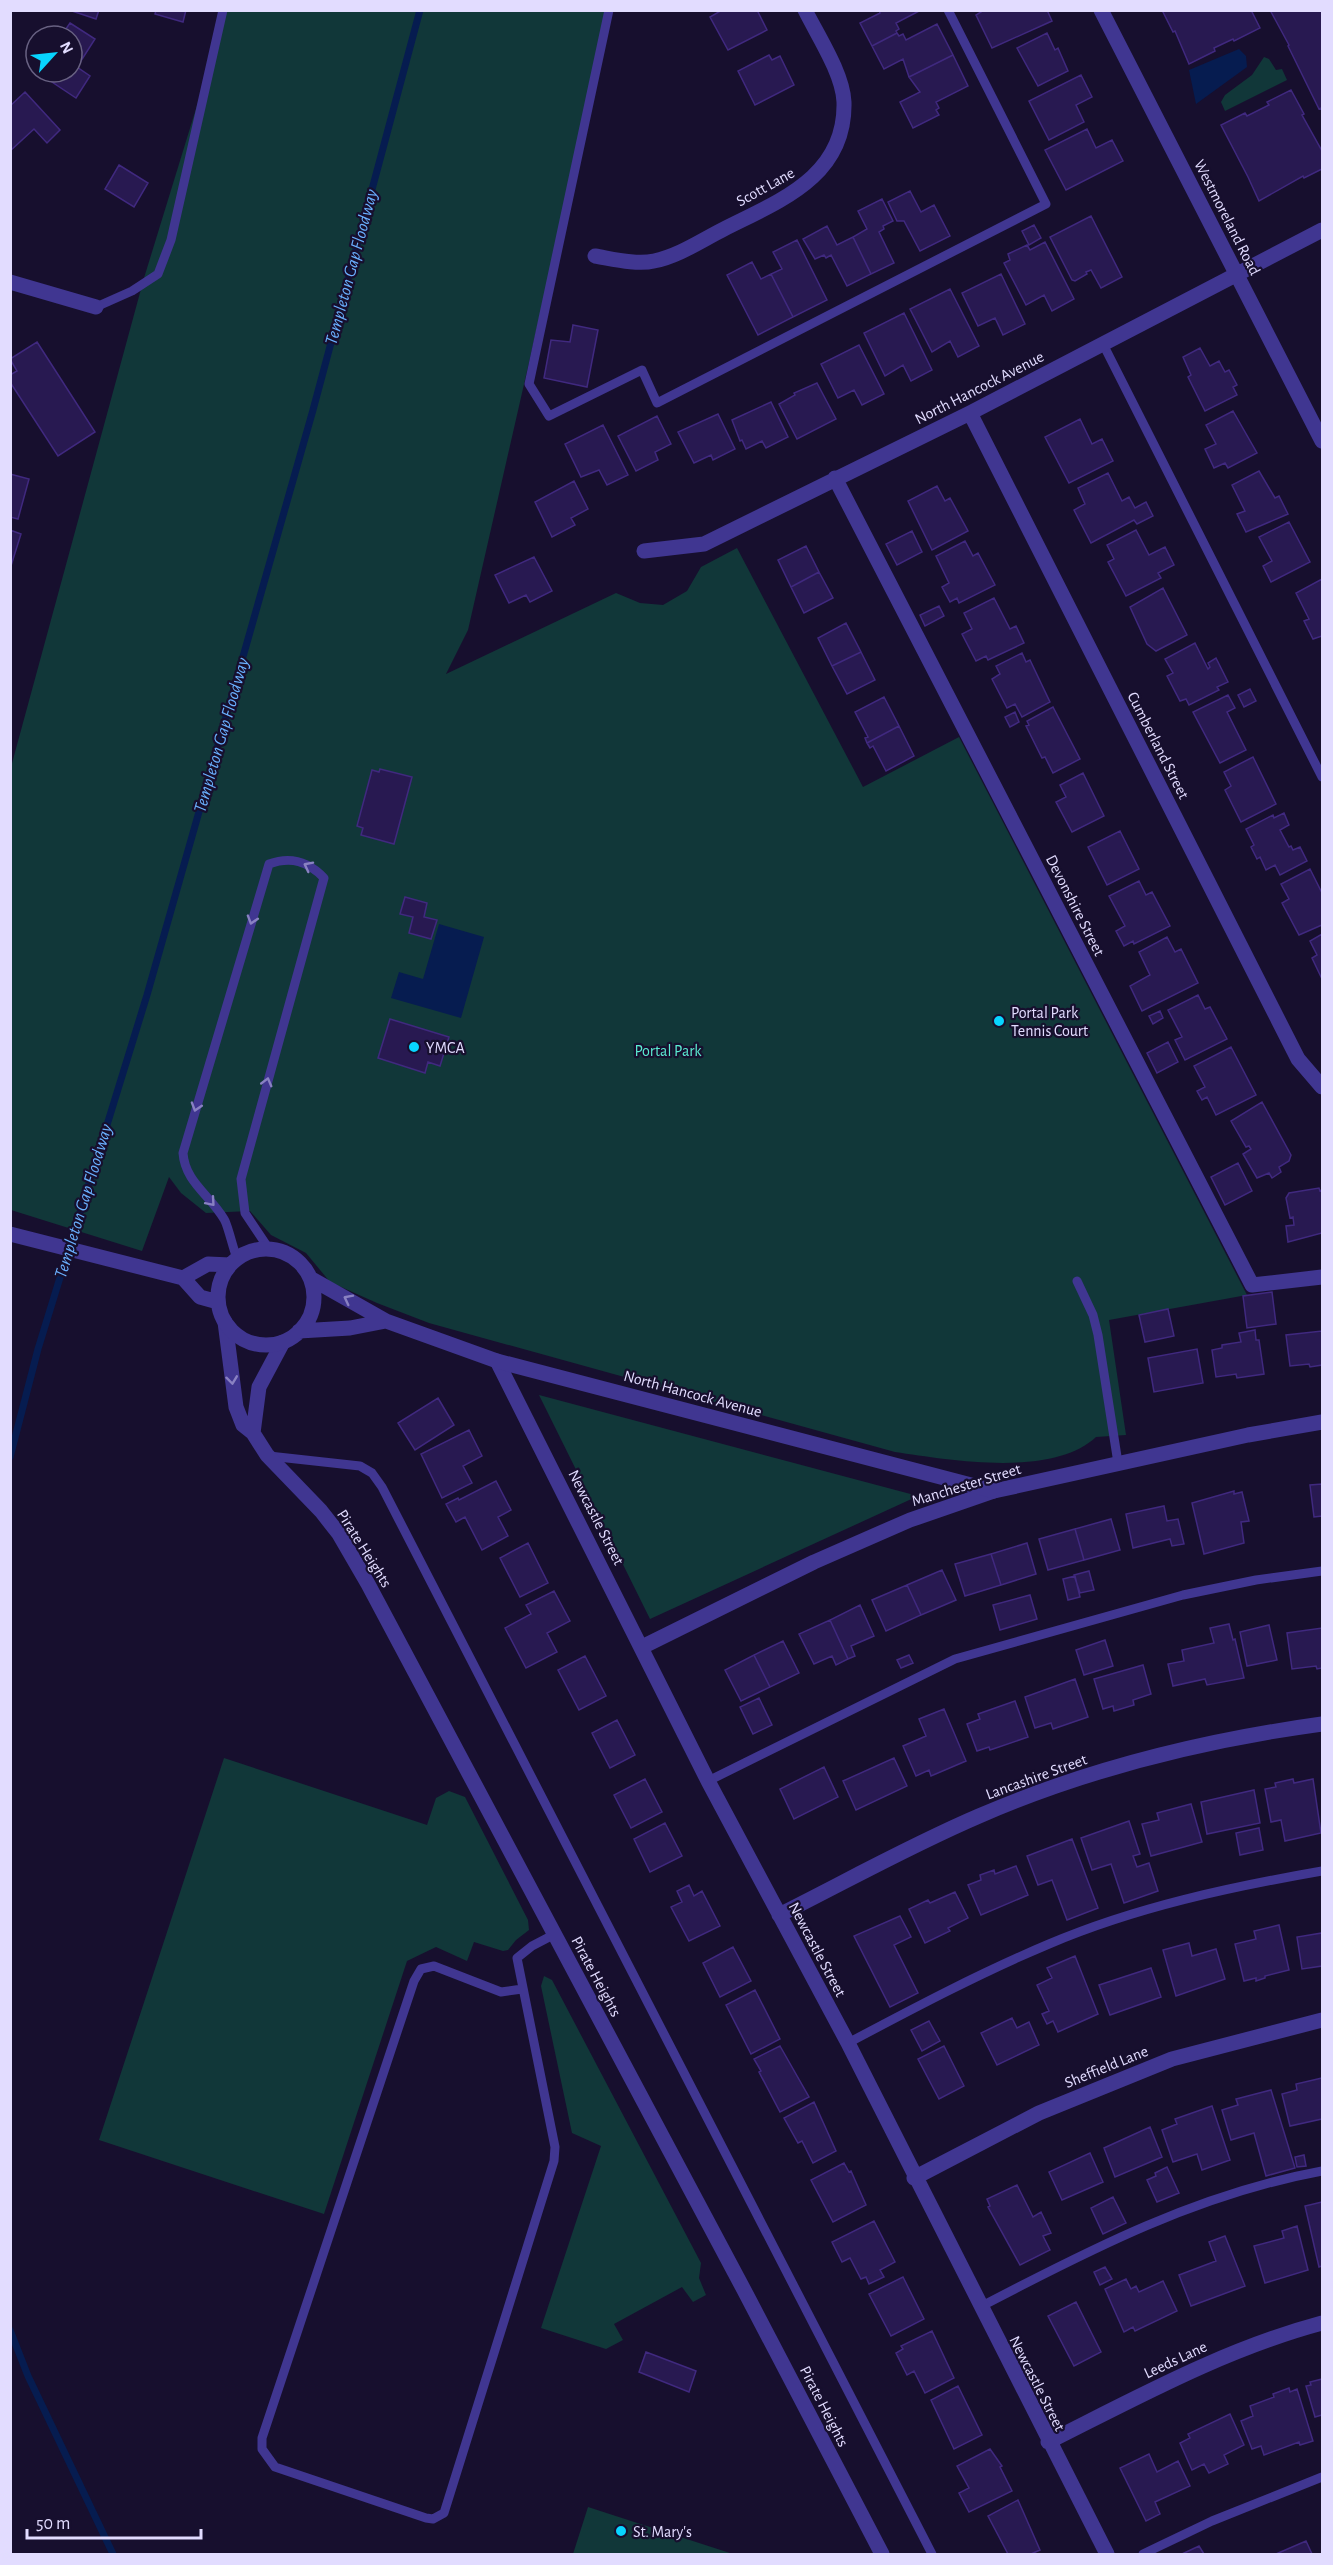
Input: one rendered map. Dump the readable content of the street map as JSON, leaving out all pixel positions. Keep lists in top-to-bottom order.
{
  "streets": {
    "street": [
      "Scott Lane",
      "Westmoreland Road",
      "North Hancock Avenue",
      "Cumberland Street",
      "Devonshire Street",
      "Manchester Street",
      "Newcastle Street",
      "Pirate Heights",
      "Lancashire Street",
      "Sheffield Lane",
      "Leeds Lane"
    ]
  },
  "crossings": [
    ["Westmoreland Road", "North Hancock Avenue"],
    ["North Hancock Avenue", "Cumberland Street"],
    ["North Hancock Avenue", "Devonshire Street"],
    ["North Hancock Avenue", "Manchester Street"],
    ["North Hancock Avenue", "Newcastle Street"],
    ["North Hancock Avenue", "Pirate Heights"],
    ["Manchester Street", "Newcastle Street"],
    ["Newcastle Street", "Lancashire Street"],
    ["Newcastle Street", "Sheffield Lane"],
    ["Newcastle Street", "Leeds Lane"]
  ],
  "water": ["Templeton Gap Floodway"],
  "parks": ["Portal Park"],
  "places": ["Portal Park Tennis Court", "YMCA", "St. Mary's"],
  "scale_bar": "50 m",
  "north": "top right"
}
